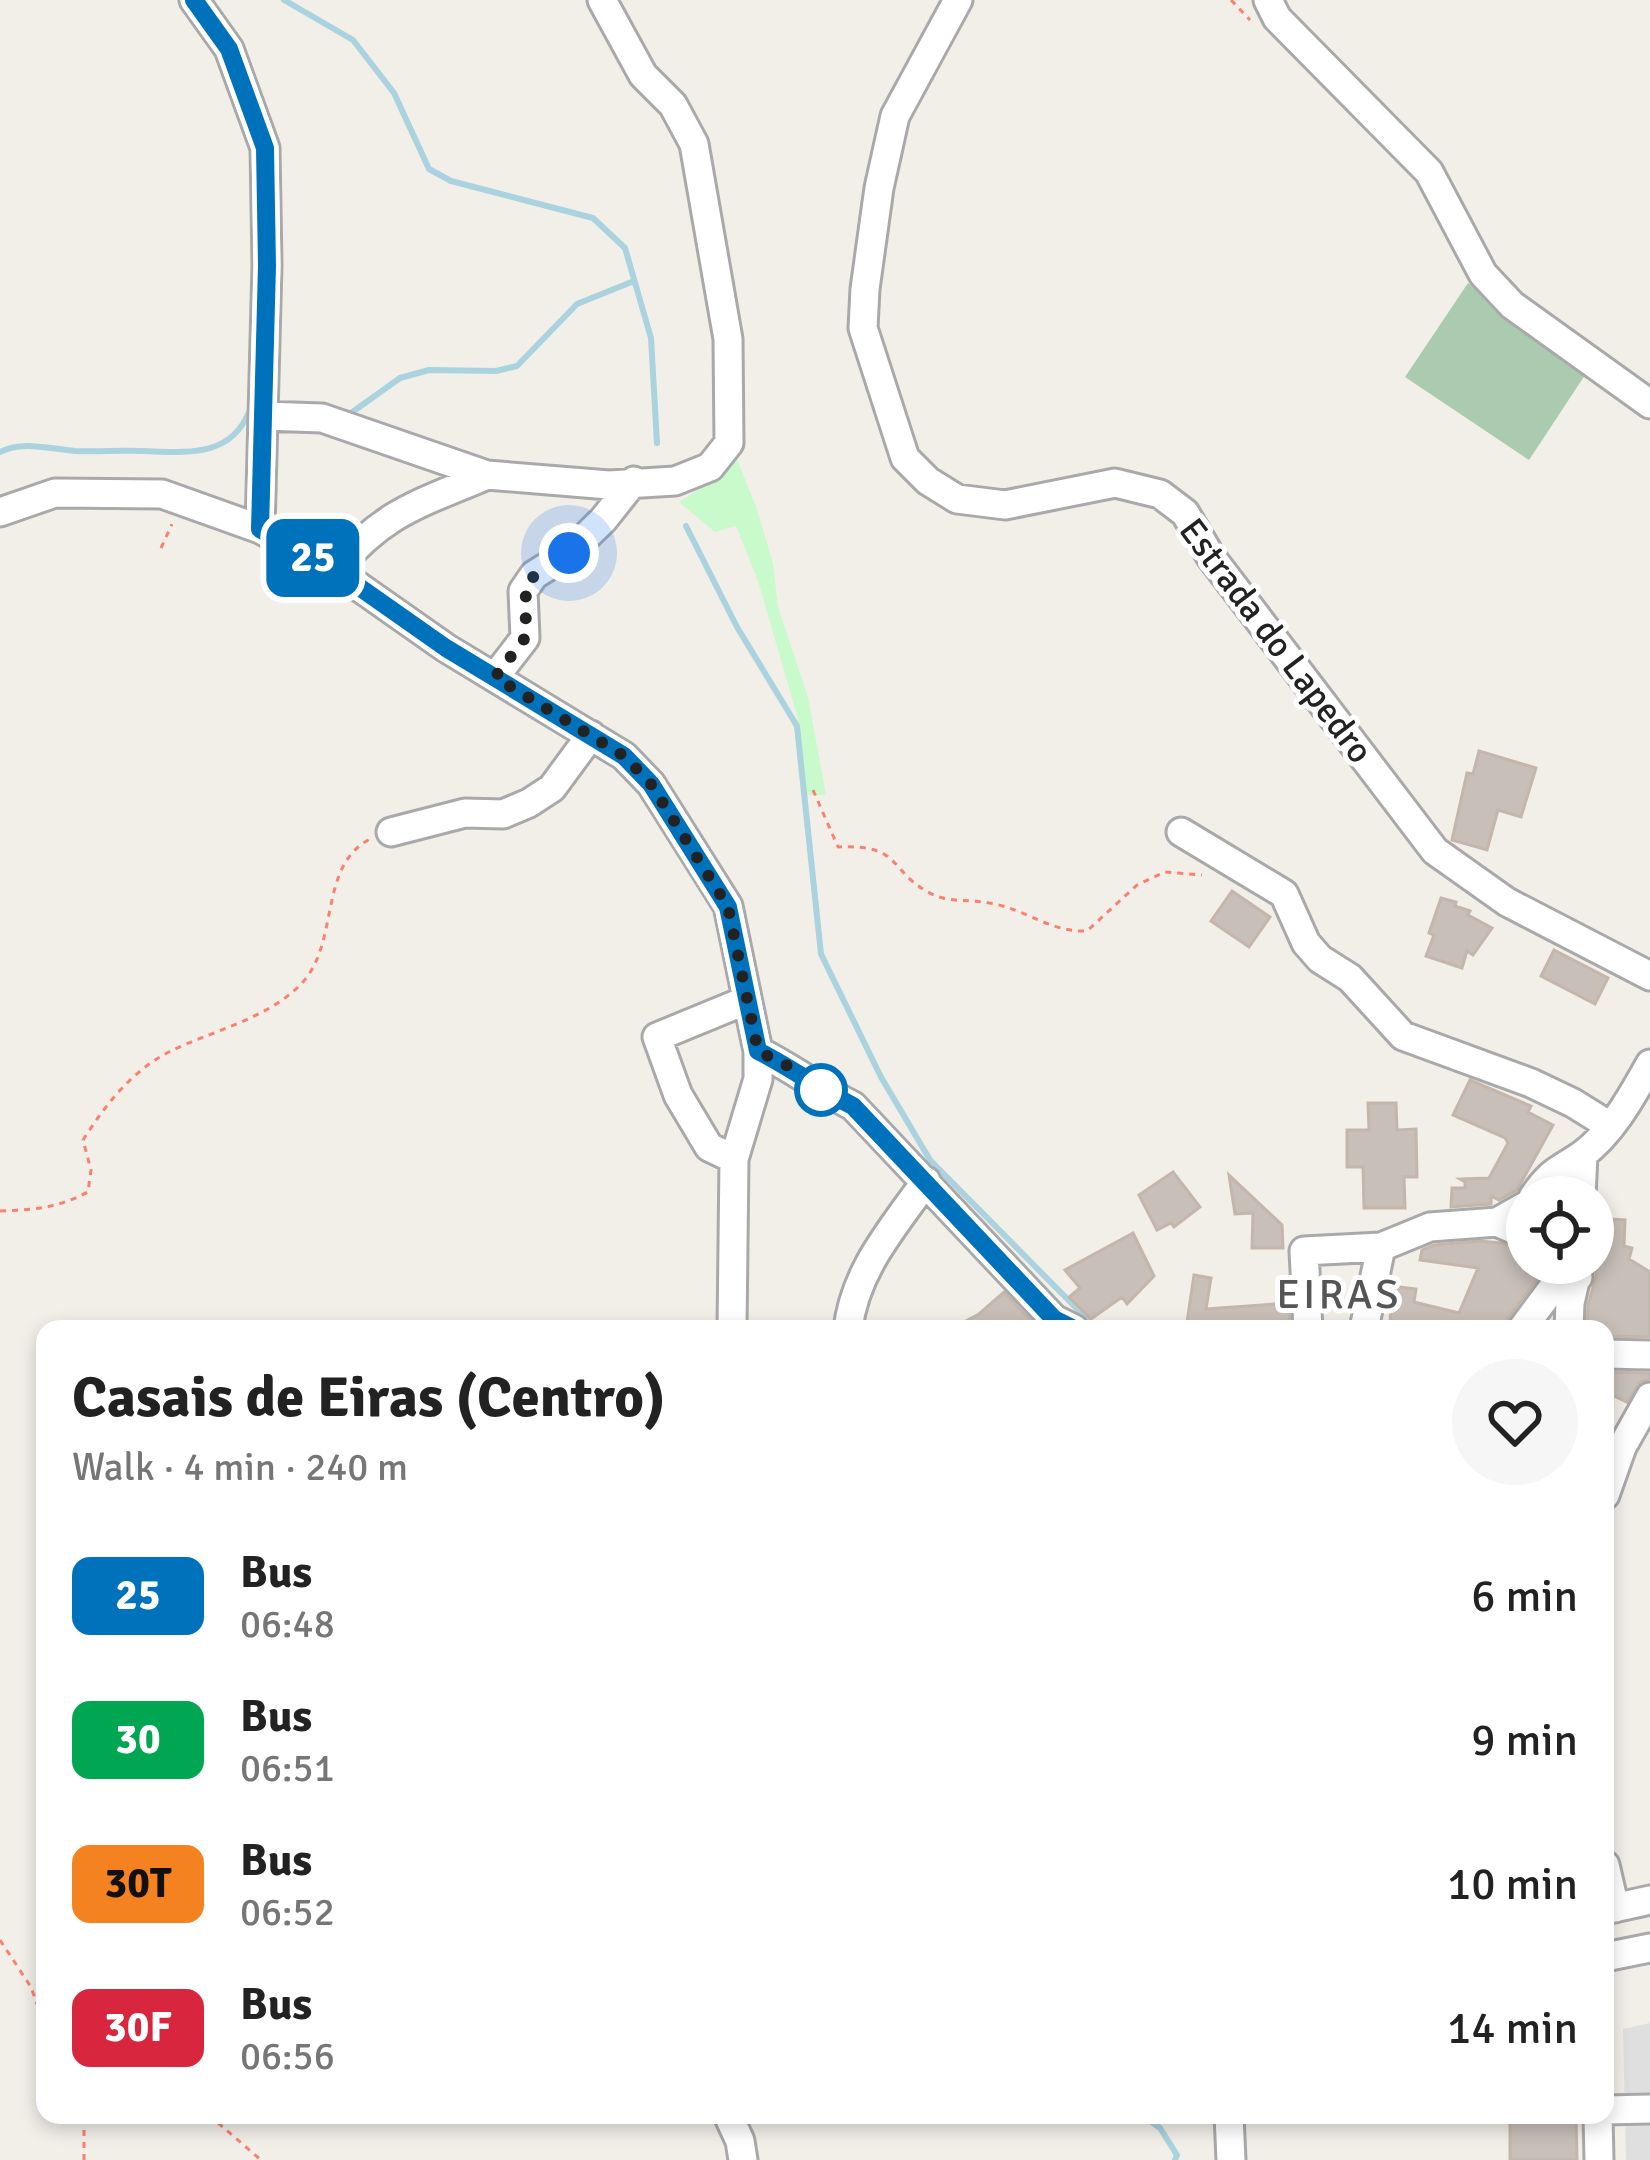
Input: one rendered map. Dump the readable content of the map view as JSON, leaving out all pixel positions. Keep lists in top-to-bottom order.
{
  "streets": {
    "street": ["Estrada do Lapedro"]
  },
  "districts": ["EIRAS"],
  "lines": ["bus line 25"],
  "page": {
    "on_map": "25",
    "heading": ["Casais de Eiras (Centro)", "Walk · 4 min · 240 m"],
    "list": [
      {
        "mark": "25",
        "name": "Bus",
        "note": "06:48",
        "value": "6 min"
      },
      {
        "mark": "30",
        "name": "Bus",
        "note": "06:51",
        "value": "9 min"
      },
      {
        "mark": "30T",
        "name": "Bus",
        "note": "06:52",
        "value": "10 min"
      },
      {
        "mark": "30F",
        "name": "Bus",
        "note": "06:56",
        "value": "14 min"
      }
    ]
  }
}
